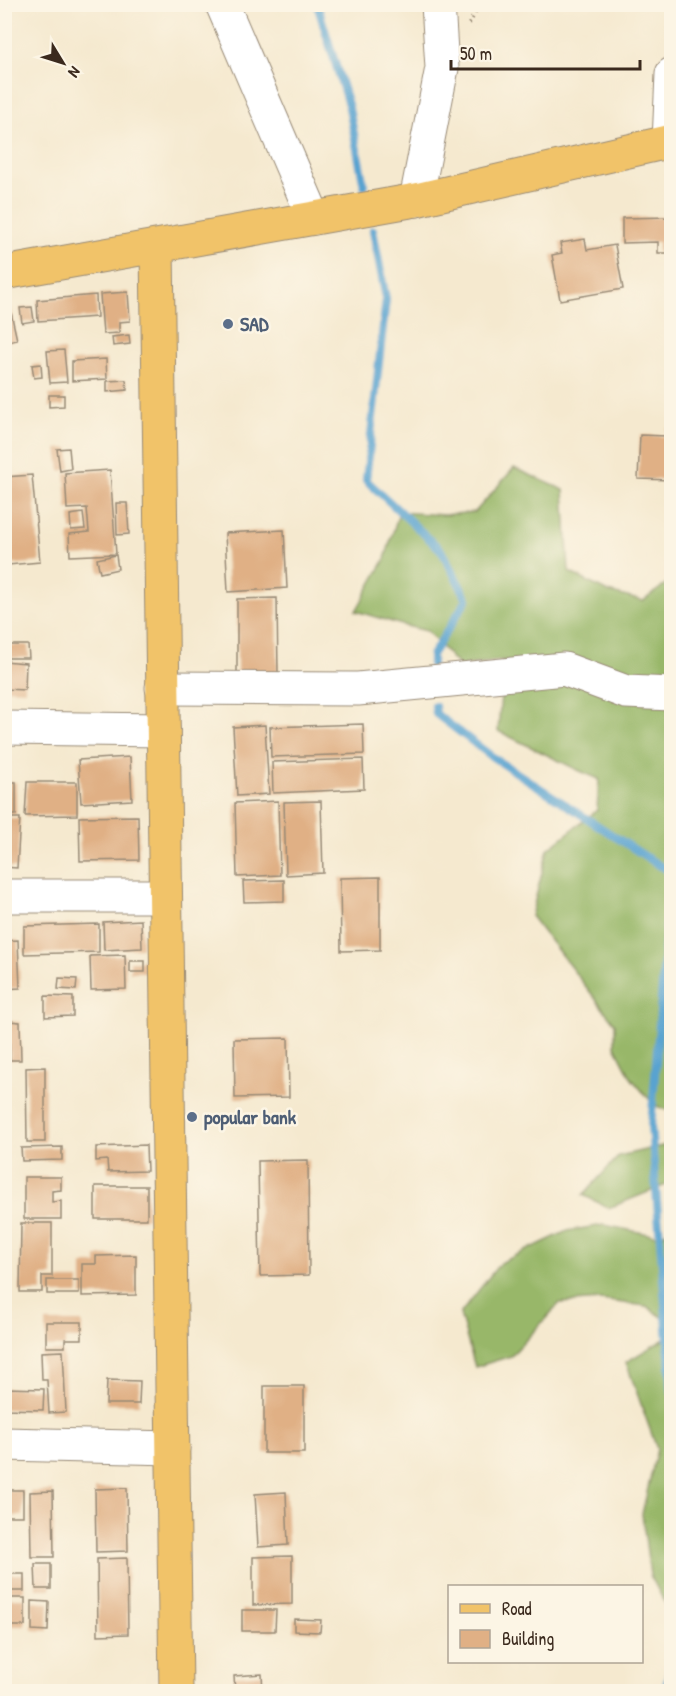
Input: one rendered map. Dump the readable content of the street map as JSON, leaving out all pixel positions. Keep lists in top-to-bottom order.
{
  "places": ["SAD", "popular bank"],
  "legend": ["Road", "Building"],
  "scale_bar": "50 m",
  "north": "bottom right"
}
